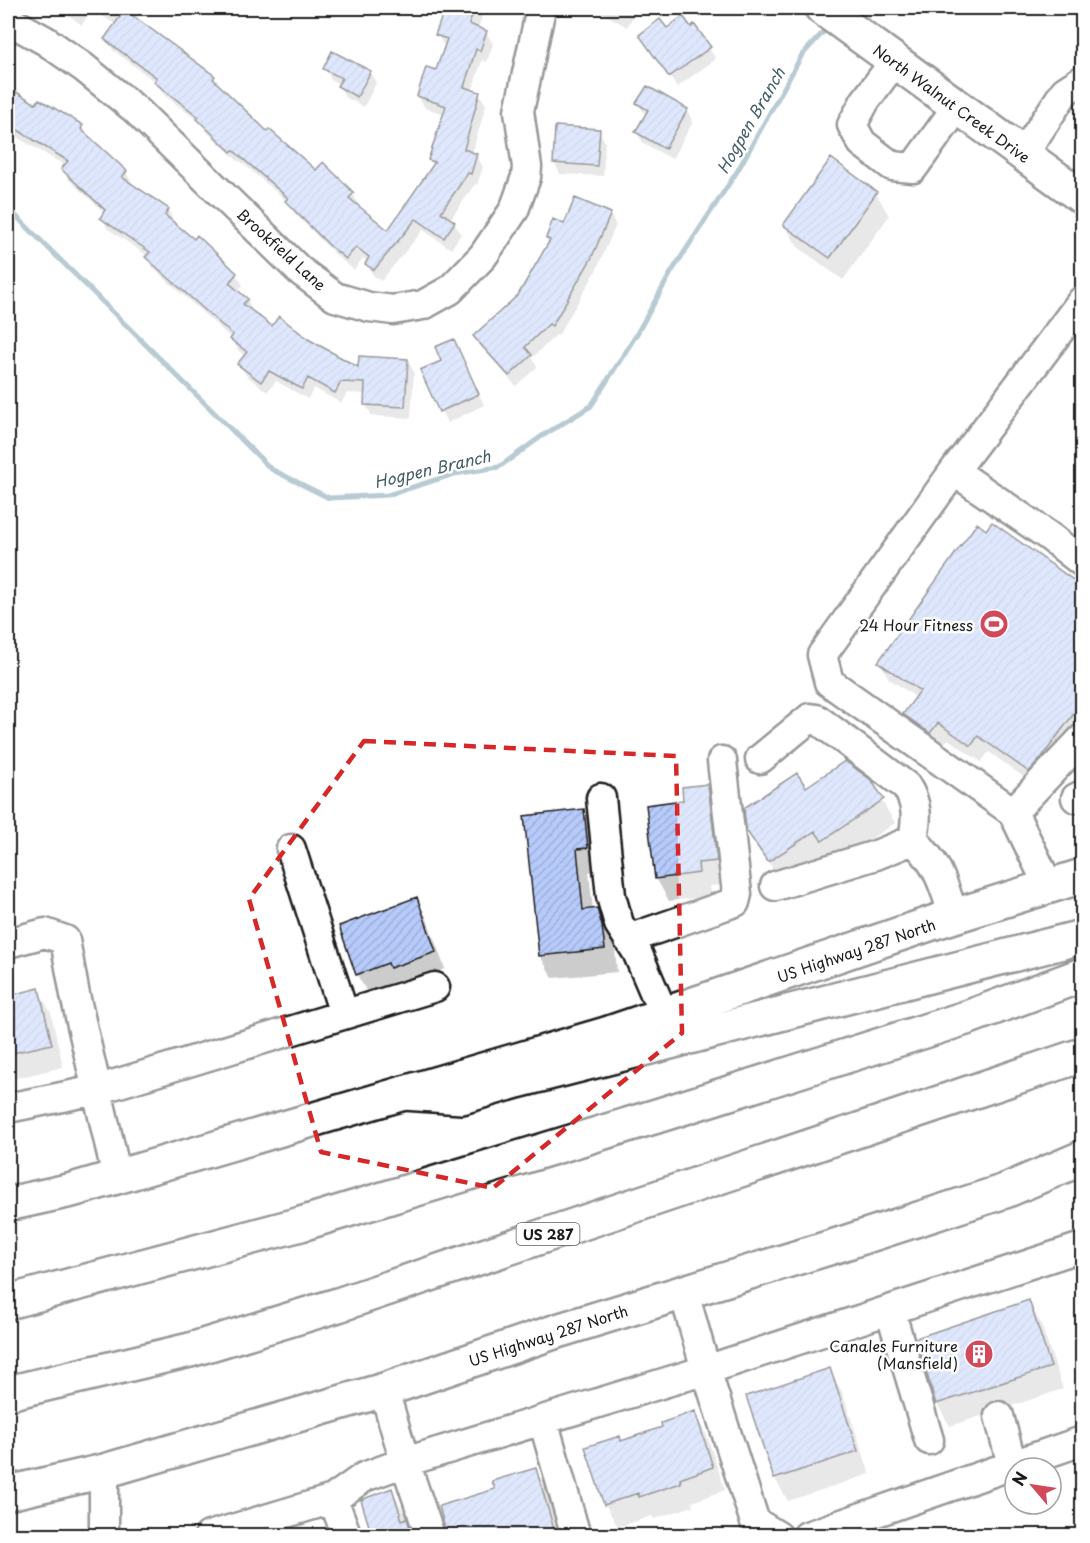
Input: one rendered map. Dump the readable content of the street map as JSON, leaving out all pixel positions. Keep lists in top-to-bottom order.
{
  "streets": {
    "main road": ["North Walnut Creek Drive", "US Highway 287 North", "US 287"],
    "street": ["Brookfield Lane"]
  },
  "water": ["Hogpen Branch"],
  "places": {
    "sports": ["24 Hour Fitness"],
    "building": ["Canales Furniture (Mansfield)"]
  },
  "north": "top left"
}
